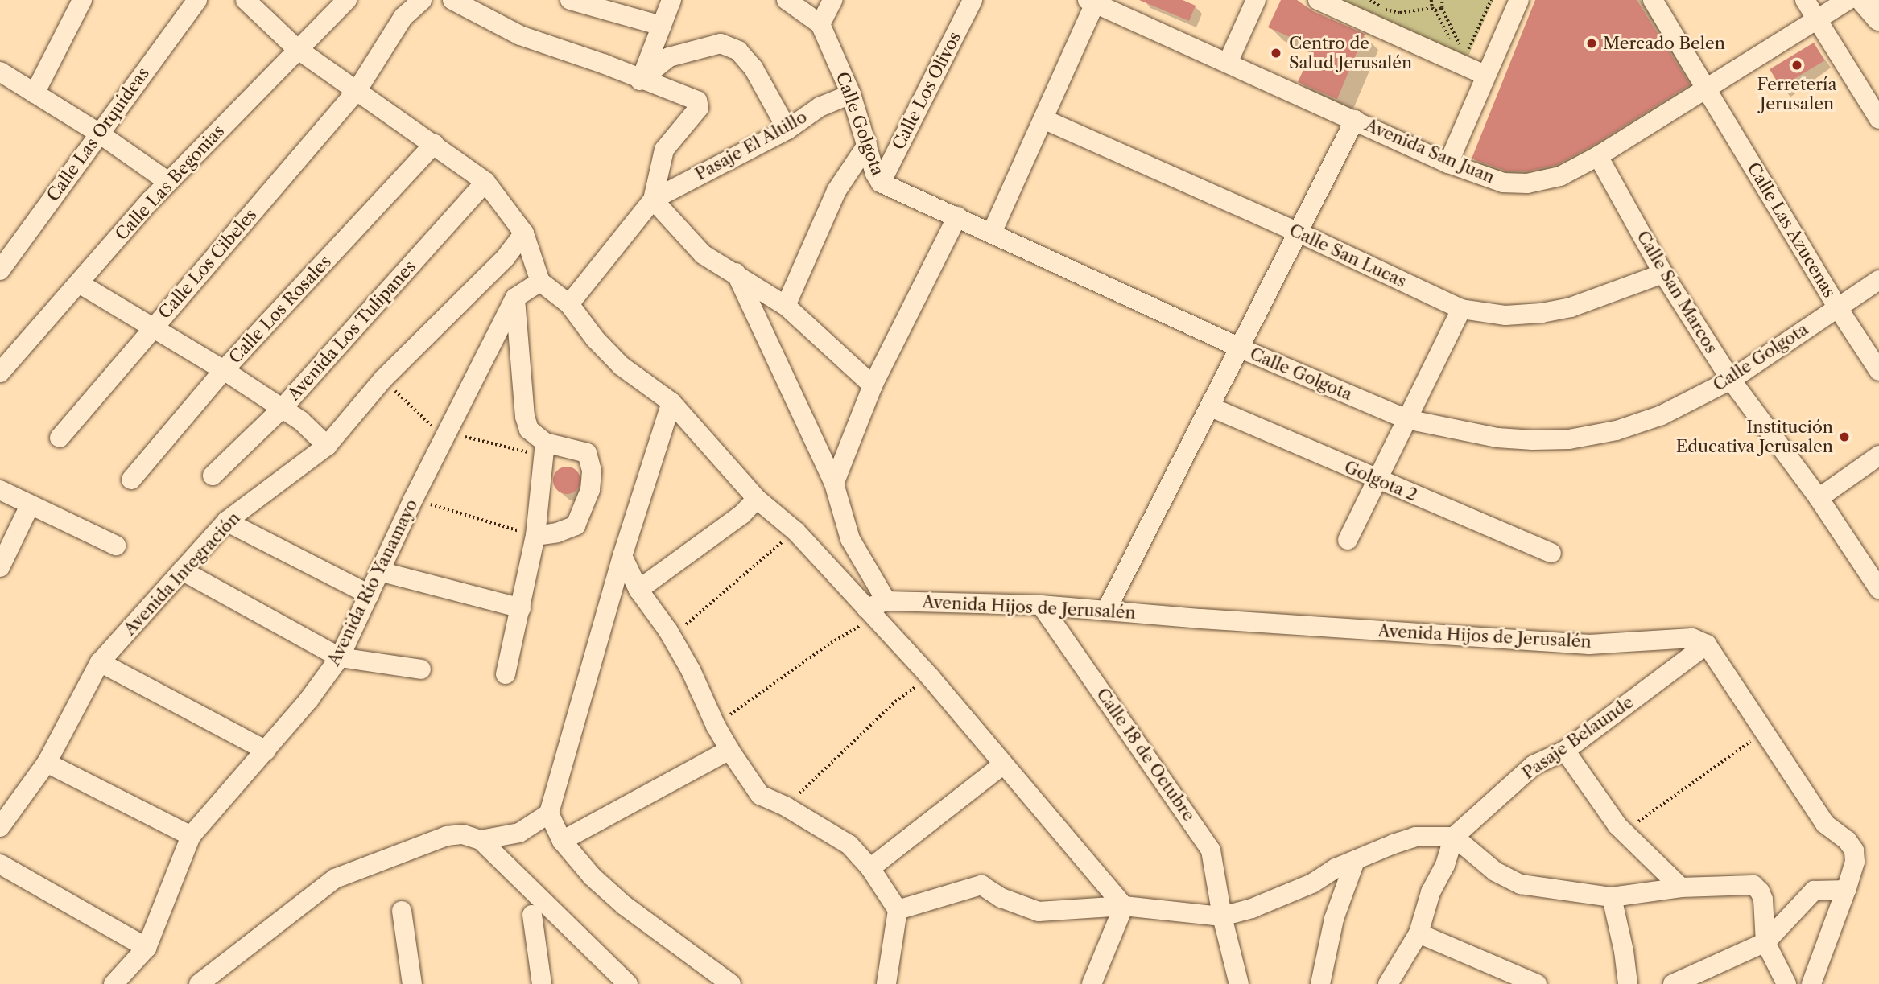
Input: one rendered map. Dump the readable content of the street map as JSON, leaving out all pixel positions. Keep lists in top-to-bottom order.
{
  "streets": {
    "street": [
      "Calle Los Olivos",
      "Calle Golgota",
      "Calle Las Orquídeas",
      "Pasaje El Altillo",
      "Avenida San Juan",
      "Calle Las Begonias",
      "Calle Las Azucenas",
      "Calle San Lucas",
      "Calle Los Cibeles",
      "Calle San Marcos",
      "Calle Los Rosales",
      "Avenida Los Tulipanes",
      "Golgota 2",
      "Avenida Integración",
      "Avenida Río Yanamayo",
      "Avenida Hijos de Jerusalén",
      "Pasaje Belaunde",
      "Calle 18 de Octubre"
    ]
  },
  "crossings": [
    ["Calle Los Olivos", "Calle Golgota"],
    ["Calle Golgota", "Pasaje El Altillo"],
    ["Calle Golgota", "Calle Las Azucenas"],
    ["Calle Golgota", "Calle San Marcos"],
    ["Avenida San Juan", "Calle Las Azucenas"],
    ["Avenida San Juan", "Calle San Marcos"],
    ["Calle San Lucas", "Calle San Marcos"],
    ["Avenida Hijos de Jerusalén", "Pasaje Belaunde"],
    ["Avenida Hijos de Jerusalén", "Calle 18 de Octubre"]
  ],
  "places": [
    "Mercado Belen",
    "Centro de Salud Jerusalén",
    "Ferretería Jerusalen",
    "Institución Educativa Jerusalen"
  ]
}
